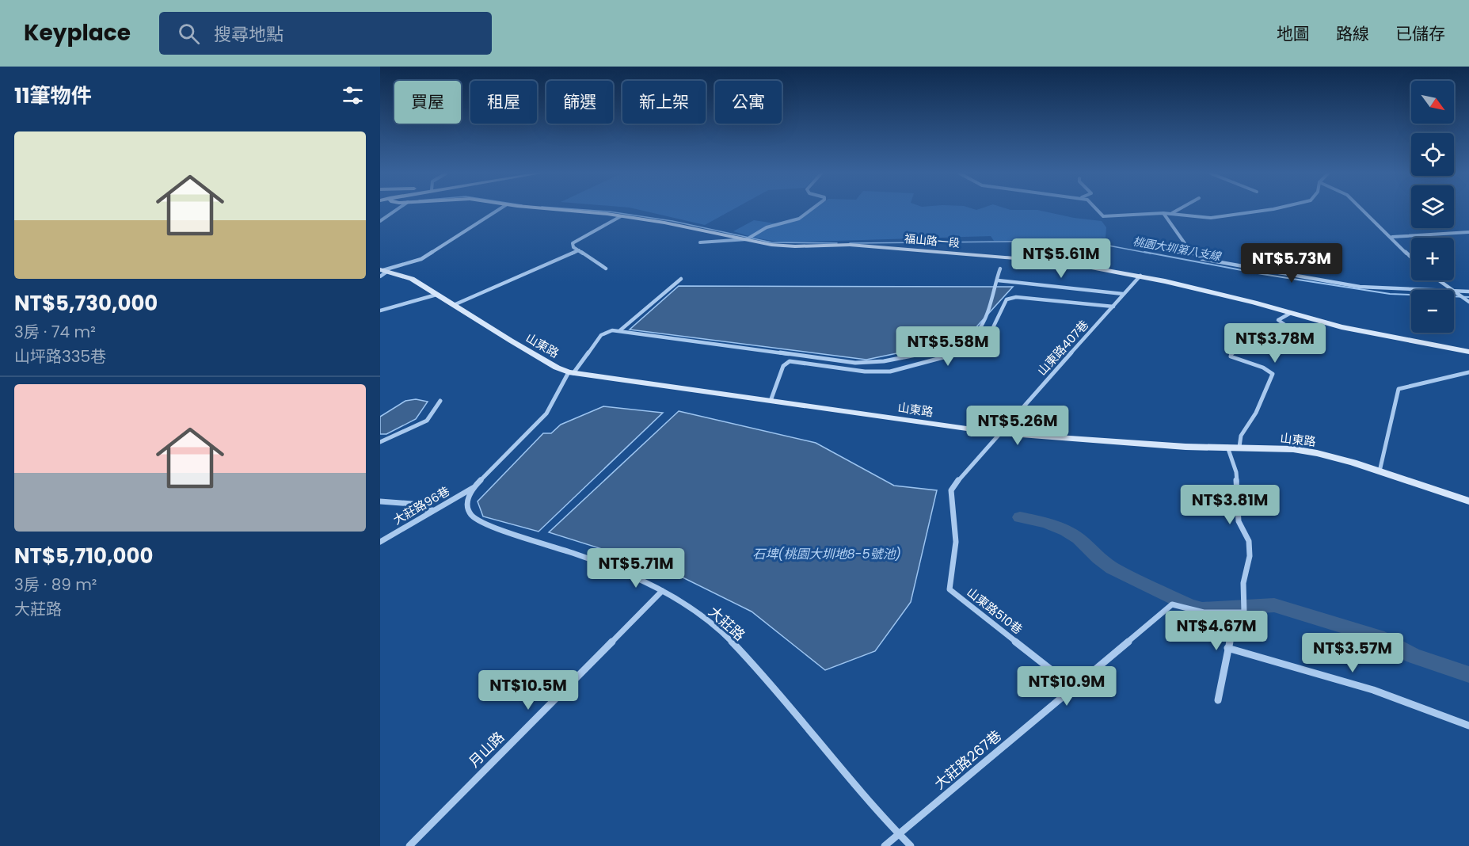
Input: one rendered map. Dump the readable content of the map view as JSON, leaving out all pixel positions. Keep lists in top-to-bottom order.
{
  "streets": {
    "street": [
      "福山路一段",
      "山東路",
      "山東路407巷",
      "大莊路96巷",
      "山東路510巷",
      "大莊路",
      "月山路",
      "大莊路267巷"
    ]
  },
  "crossings": [
    ["福山路一段", "山東路407巷"],
    ["山東路", "山東路407巷"],
    ["山東路", "山東路510巷"],
    ["山東路407巷", "山東路510巷"],
    ["大莊路96巷", "大莊路"],
    ["山東路510巷", "大莊路267巷"],
    ["大莊路", "月山路"],
    ["大莊路", "大莊路267巷"]
  ],
  "water": ["桃園大圳第八支線", "石埤(桃園大圳地8-5號池)"],
  "north": "bottom right",
  "page": {
    "header": "Keyplace",
    "search": "搜尋地點",
    "nav": ["地圖", "路線", "已儲存"],
    "heading": "11筆物件",
    "map_buttons": ["+", "−"],
    "chip": [
      "買屋",
      "租屋",
      "篩選",
      "新上架",
      "公寓"
    ],
    "list": [
      {
        "name": "NT$5,730,000",
        "note": "3房 · 74 m² · 山坪路335巷"
      },
      {
        "name": "NT$5,710,000",
        "note": "3房 · 89 m² · 大莊路"
      }
    ],
    "price": [
      "NT$5.61M",
      "NT$5.73M",
      "NT$3.78M",
      "NT$5.58M",
      "NT$5.26M",
      "NT$3.81M",
      "NT$5.71M",
      "NT$4.67M",
      "NT$3.57M",
      "NT$10.9M",
      "NT$10.5M"
    ]
  }
}
